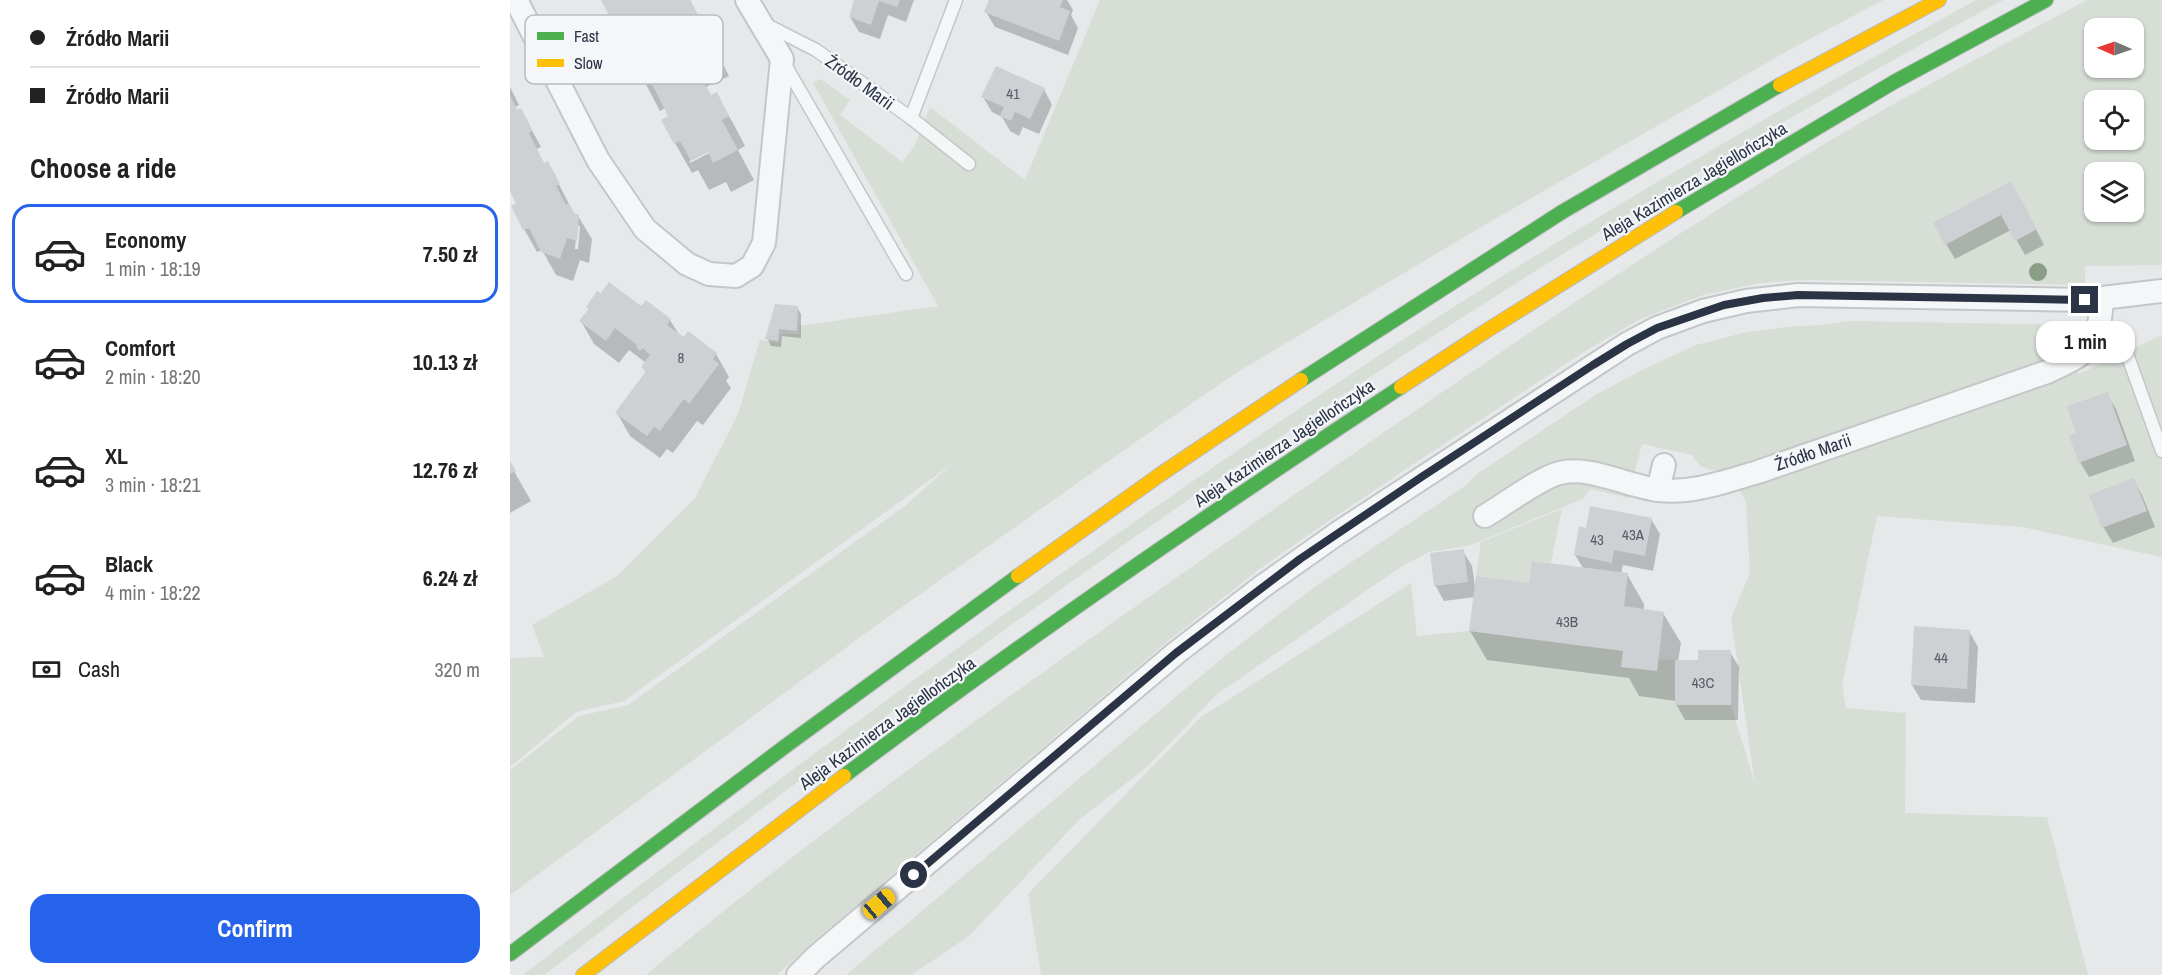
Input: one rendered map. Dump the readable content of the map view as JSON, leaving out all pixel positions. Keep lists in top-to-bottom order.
{
  "streets": {
    "highway": ["Aleja Kazimierza Jagiellończyka"],
    "street": ["Źródło Marii"]
  },
  "house_numbers": [
    "41",
    "8",
    "43A",
    "43",
    "43B",
    "44",
    "43C"
  ],
  "legend": ["Fast", "Slow"],
  "north": "left",
  "page": {
    "banner": ["Źródło Marii", "Źródło Marii"],
    "heading": "Choose a ride",
    "list": [
      {
        "name": "Economy",
        "note": "1 min · 18:19",
        "value": "7.50 zł"
      },
      {
        "name": "Comfort",
        "note": "2 min · 18:20",
        "value": "10.13 zł"
      },
      {
        "name": "XL",
        "note": "3 min · 18:21",
        "value": "12.76 zł"
      },
      {
        "name": "Black",
        "note": "4 min · 18:22",
        "value": "6.24 zł"
      }
    ],
    "bubble": "1 min",
    "pay": ["Cash", "320 m"],
    "buttons": "Confirm"
  }
}
